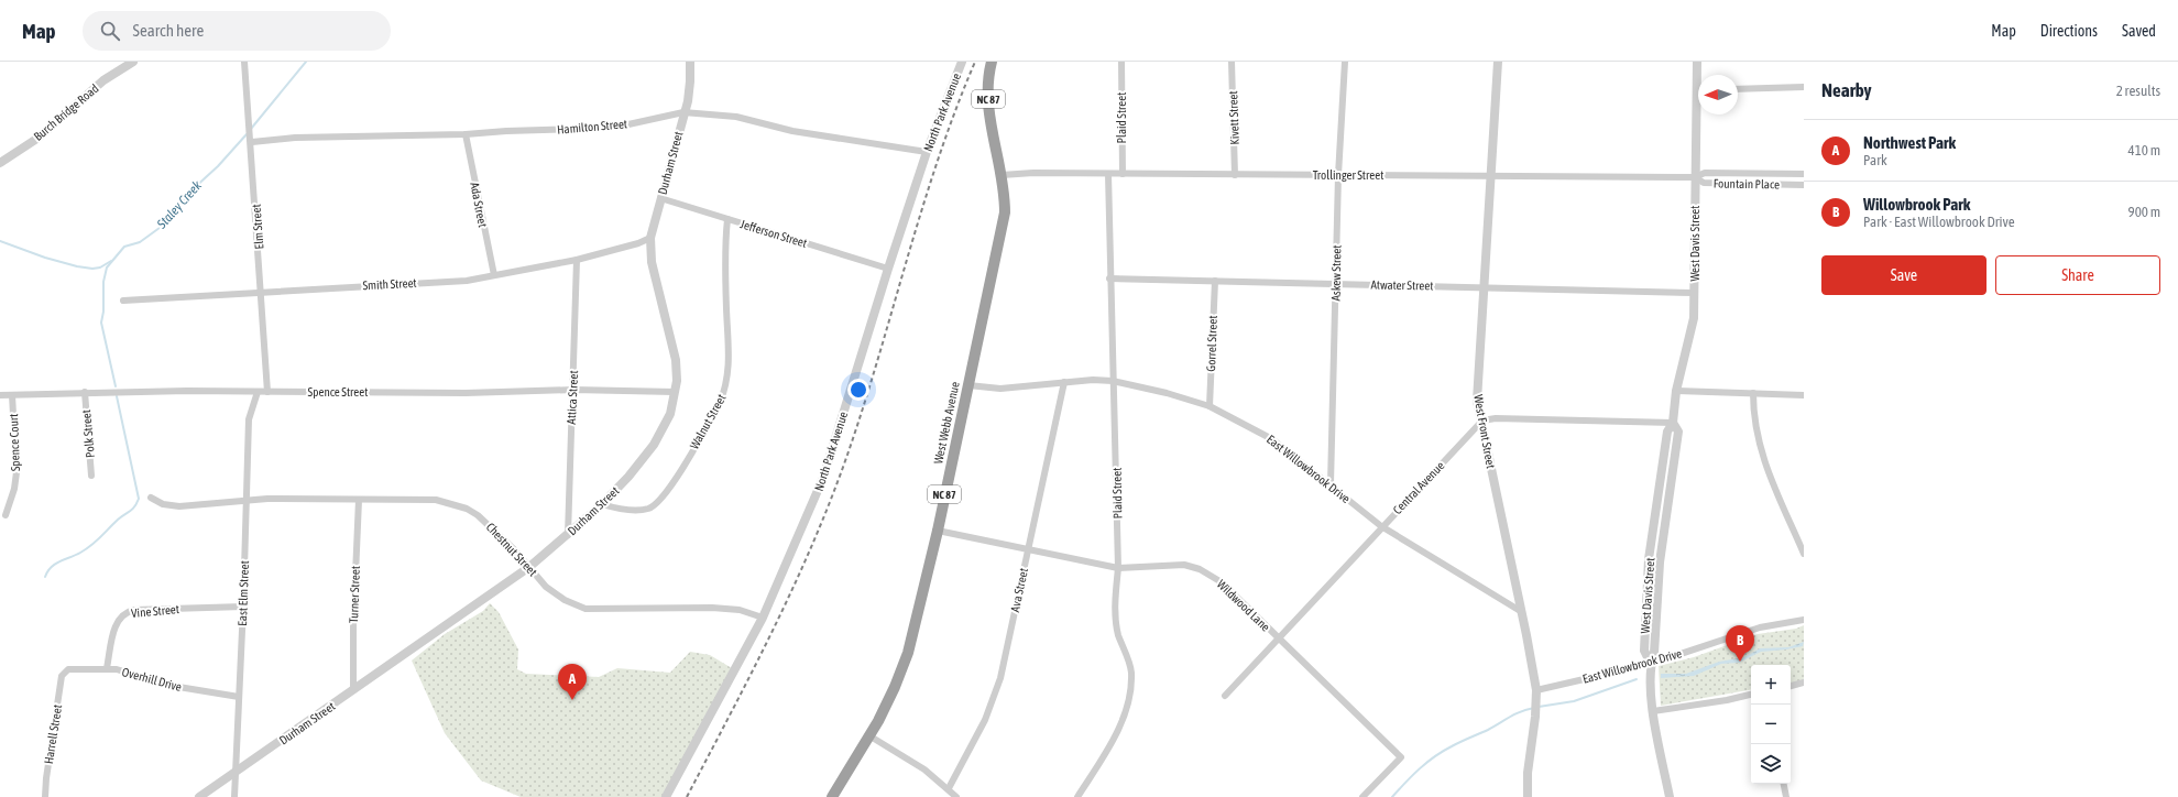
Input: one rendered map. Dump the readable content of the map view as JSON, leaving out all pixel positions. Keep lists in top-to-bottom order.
{
  "streets": {
    "highway": ["NC 87", "West Webb Avenue"],
    "street": [
      "Burch Bridge Road",
      "North Park Avenue",
      "Plaid Street",
      "Kivett Street",
      "Hamilton Street",
      "Durham Street",
      "Trollinger Street",
      "Fountain Place",
      "Ada Street",
      "Elm Street",
      "Jefferson Street",
      "West Davis Street",
      "Askew Street",
      "Smith Street",
      "Atwater Street",
      "Gorrel Street",
      "Spence Street",
      "Attica Street",
      "Walnut Street",
      "West Front Street",
      "Polk Street",
      "Spence Court",
      "East Willowbrook Drive",
      "Central Avenue",
      "Chestnut Street",
      "Ava Street",
      "East Elm Street",
      "Turner Street",
      "Wildwood Lane",
      "Vine Street",
      "Overhill Drive",
      "Harrell Street"
    ]
  },
  "crossings": [
    ["North Park Avenue", "Hamilton Street"],
    ["North Park Avenue", "Jefferson Street"],
    ["North Park Avenue", "Chestnut Street"],
    ["Plaid Street", "Trollinger Street"],
    ["Plaid Street", "Atwater Street"],
    ["Plaid Street", "East Willowbrook Drive"],
    ["Plaid Street", "Wildwood Lane"],
    ["Kivett Street", "Trollinger Street"],
    ["Hamilton Street", "Durham Street"],
    ["Hamilton Street", "Ada Street"],
    ["Hamilton Street", "Elm Street"],
    ["Durham Street", "Jefferson Street"],
    ["Durham Street", "Smith Street"],
    ["Durham Street", "Spence Street"],
    ["Durham Street", "Attica Street"],
    ["Durham Street", "Walnut Street"],
    ["Durham Street", "Chestnut Street"],
    ["Durham Street", "East Elm Street"],
    ["Durham Street", "Turner Street"],
    ["Trollinger Street", "Fountain Place"],
    ["Trollinger Street", "West Davis Street"],
    ["Trollinger Street", "Askew Street"],
    ["Trollinger Street", "West Webb Avenue"],
    ["Trollinger Street", "West Front Street"],
    ["Fountain Place", "West Davis Street"],
    ["Ada Street", "Smith Street"],
    ["Elm Street", "Smith Street"],
    ["Elm Street", "Spence Street"],
    ["Jefferson Street", "Walnut Street"],
    ["West Davis Street", "Atwater Street"],
    ["West Davis Street", "East Willowbrook Drive"],
    ["Askew Street", "Atwater Street"],
    ["Askew Street", "East Willowbrook Drive"],
    ["Smith Street", "Attica Street"],
    ["Atwater Street", "Gorrel Street"],
    ["Atwater Street", "West Front Street"],
    ["Gorrel Street", "East Willowbrook Drive"],
    ["Spence Street", "Attica Street"],
    ["Spence Street", "Polk Street"],
    ["Spence Street", "Spence Court"],
    ["Spence Street", "East Elm Street"],
    ["West Webb Avenue", "East Willowbrook Drive"],
    ["West Webb Avenue", "Wildwood Lane"],
    ["West Front Street", "East Willowbrook Drive"],
    ["West Front Street", "Central Avenue"],
    ["East Willowbrook Drive", "Central Avenue"],
    ["East Willowbrook Drive", "Ava Street"],
    ["Central Avenue", "Wildwood Lane"],
    ["Chestnut Street", "East Elm Street"],
    ["Chestnut Street", "Turner Street"],
    ["Ava Street", "Wildwood Lane"],
    ["East Elm Street", "Vine Street"],
    ["East Elm Street", "Overhill Drive"],
    ["Vine Street", "Overhill Drive"],
    ["Overhill Drive", "Harrell Street"]
  ],
  "water": ["Staley Creek"],
  "north": "left",
  "page": {
    "header": "Map",
    "search": "Search here",
    "nav": ["Map", "Directions", "Saved"],
    "heading": ["Nearby", "2 results"],
    "list": [
      {
        "mark": "A",
        "name": "Northwest Park",
        "note": "Park",
        "value": "410 m"
      },
      {
        "mark": "B",
        "name": "Willowbrook Park",
        "note": "Park · East Willowbrook Drive",
        "value": "900 m"
      }
    ],
    "buttons": ["Save", "Share"],
    "pins": ["B", "A"],
    "map_buttons": ["+", "−"]
  }
}
